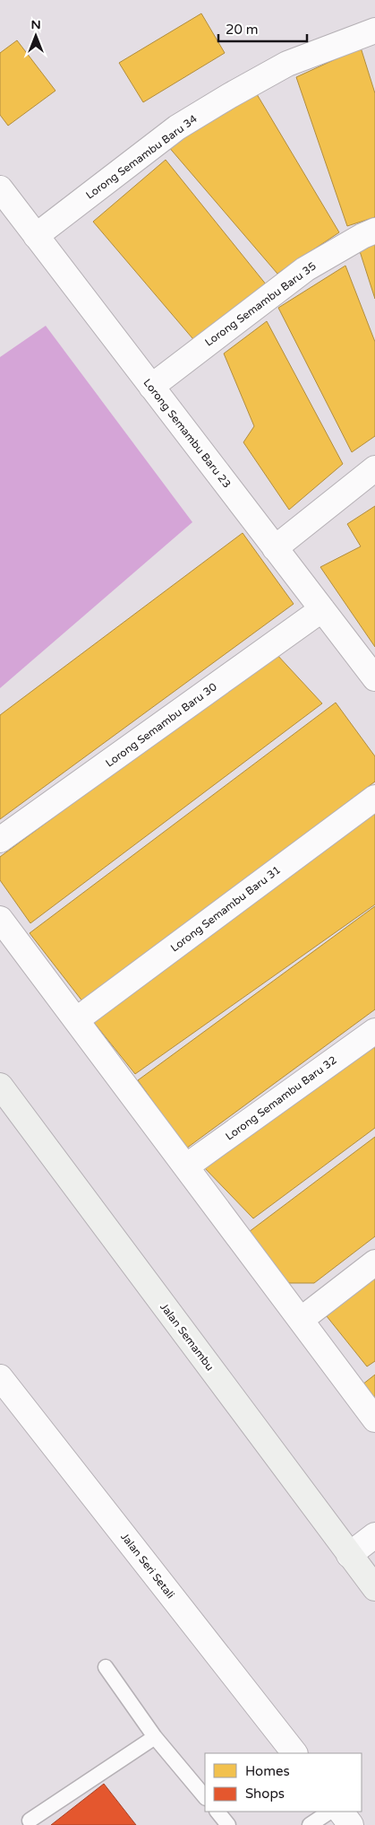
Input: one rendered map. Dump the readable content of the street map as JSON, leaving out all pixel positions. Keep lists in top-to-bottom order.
{
  "streets": {
    "main road": ["Jalan Semambu"],
    "street": [
      "Lorong Semambu Baru 34",
      "Lorong Semambu Baru 35",
      "Lorong Semambu Baru 23",
      "Lorong Semambu Baru 30",
      "Lorong Semambu Baru 31",
      "Lorong Semambu Baru 32",
      "Jalan Seri Setali"
    ]
  },
  "crossings": [
    ["Lorong Semambu Baru 34", "Lorong Semambu Baru 23"],
    ["Lorong Semambu Baru 35", "Lorong Semambu Baru 23"],
    ["Lorong Semambu Baru 23", "Lorong Semambu Baru 30"]
  ],
  "legend": ["Homes", "Shops"],
  "scale_bar": "20 m",
  "north": "top"
}
